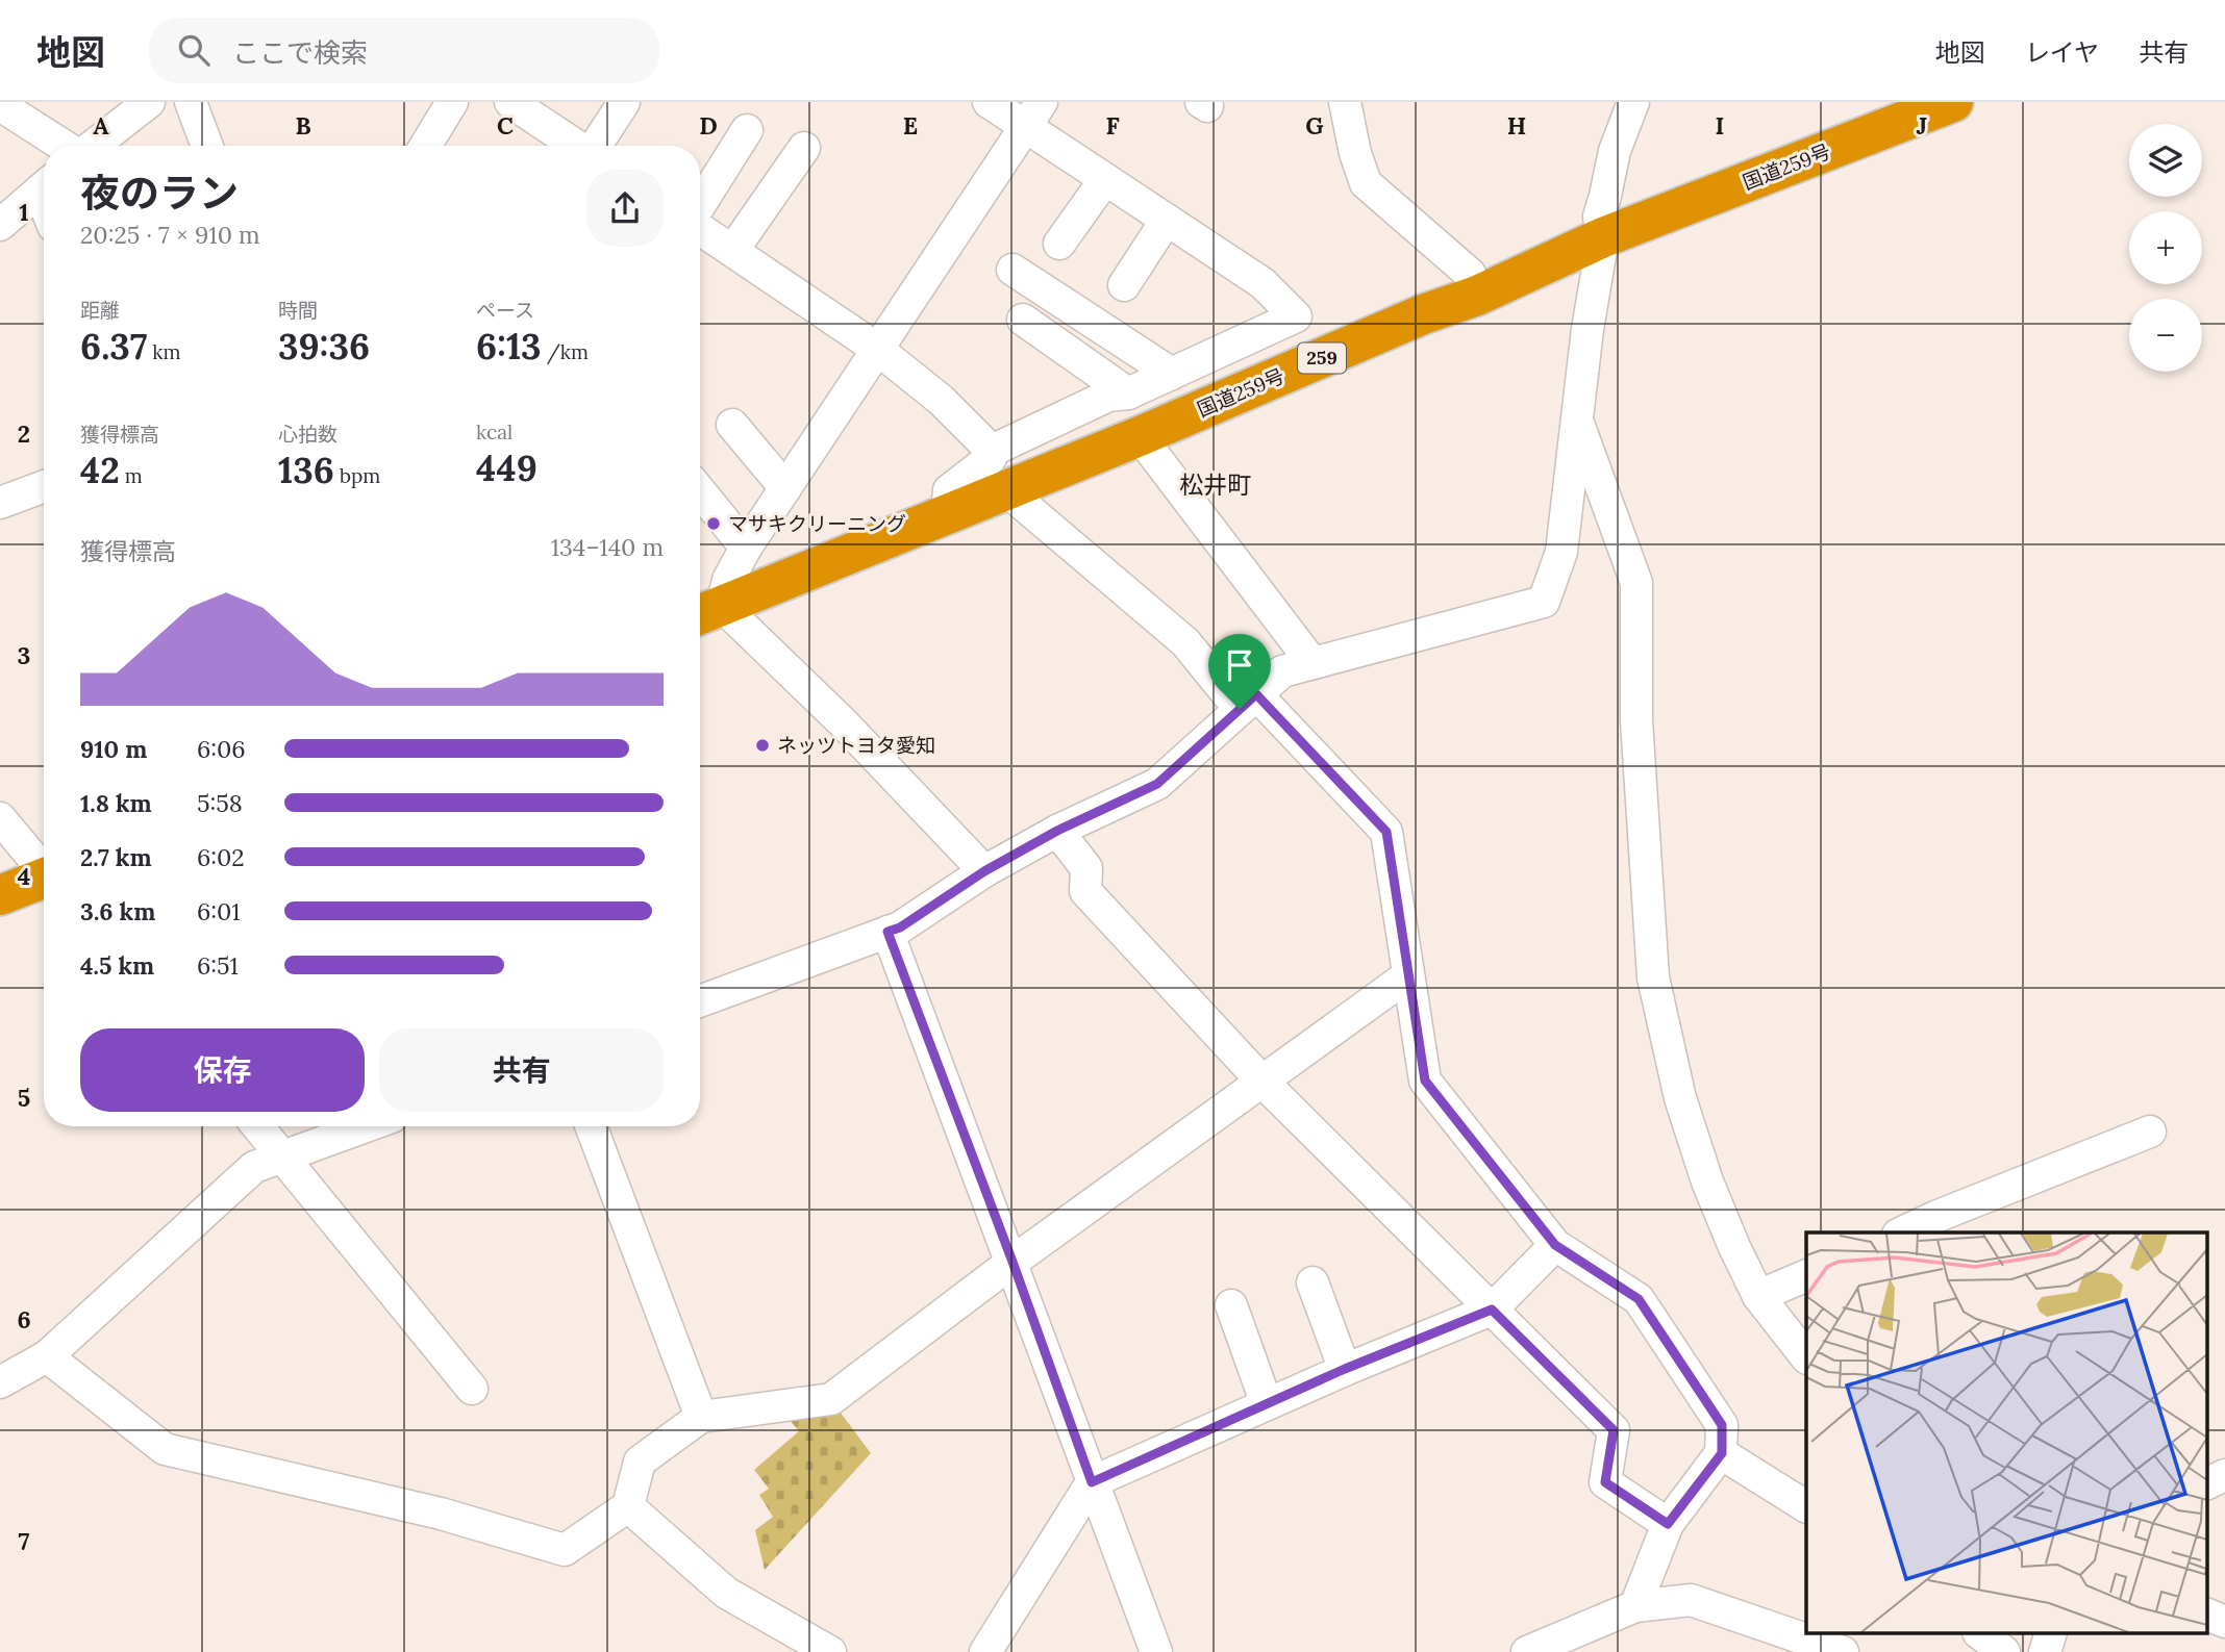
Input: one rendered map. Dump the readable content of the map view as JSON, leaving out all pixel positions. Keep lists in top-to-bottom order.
{
  "streets": {
    "highway": ["国道259号", "259"]
  },
  "districts": ["松井町"],
  "places": ["マサキクリーニング", "ネッツトヨタ愛知"],
  "page": {
    "header": "地図",
    "search": "ここで検索",
    "nav": ["地図", "レイヤ", "共有"],
    "map_buttons": ["+", "−"],
    "heading": ["夜のラン", "20:25 · 7 × 910 m"],
    "stats": [
      ["距離", "6.37 km"],
      ["時間", "39:36"],
      ["ペース", "6:13 /km"],
      ["獲得標高", "42 m"],
      ["心拍数", "136 bpm"],
      ["kcal", "449"]
    ],
    "chart": ["獲得標高", "134–140 m"],
    "list": [
      {
        "name": "910 m",
        "note": "6:06"
      },
      {
        "name": "1.8 km",
        "note": "5:58"
      },
      {
        "name": "2.7 km",
        "note": "6:02"
      },
      {
        "name": "3.6 km",
        "note": "6:01"
      },
      {
        "name": "4.5 km",
        "note": "6:51"
      }
    ],
    "buttons": ["保存", "共有"]
  },
  "grid": {
    "columns": [
      "A",
      "B",
      "C",
      "D",
      "E",
      "F",
      "G",
      "H",
      "I",
      "J"
    ],
    "rows": [
      "1",
      "2",
      "3",
      "4",
      "5",
      "6",
      "7"
    ]
  }
}
